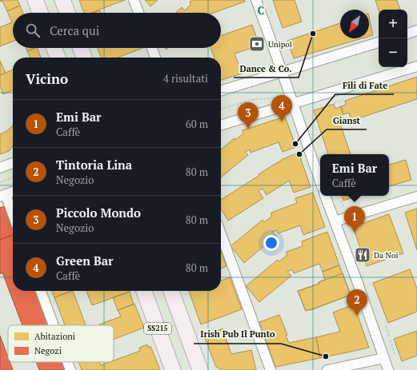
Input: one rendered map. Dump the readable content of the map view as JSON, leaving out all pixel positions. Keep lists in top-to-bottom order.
{
  "streets": {
    "main road": ["SS215"]
  },
  "places": {
    "other": [
      "Dance & Co.",
      "Fili di Fate",
      "Gianst",
      "Irish Pub Il Punto"
    ],
    "bank": ["Unipol"],
    "restaurant": ["Da Noi"]
  },
  "legend": ["Abitazioni", "Negozi"],
  "north": "bottom left",
  "page": {
    "map_buttons": ["+", "−"],
    "search": "Cerca qui",
    "heading": ["Vicino", "4 risultati"],
    "pins": [
      "4",
      "3",
      "1",
      "2"
    ],
    "list": [
      {
        "mark": "1",
        "name": "Emi Bar",
        "note": "Caffè",
        "value": "60 m"
      },
      {
        "mark": "2",
        "name": "Tintoria Lina",
        "note": "Negozio",
        "value": "80 m"
      },
      {
        "mark": "3",
        "name": "Piccolo Mondo",
        "note": "Negozio",
        "value": "80 m"
      },
      {
        "mark": "4",
        "name": "Green Bar",
        "note": "Caffè",
        "value": "80 m"
      }
    ],
    "popup": ["Emi Bar", "Caffè"]
  },
  "grid": {
    "columns": ["C"]
  }
}
